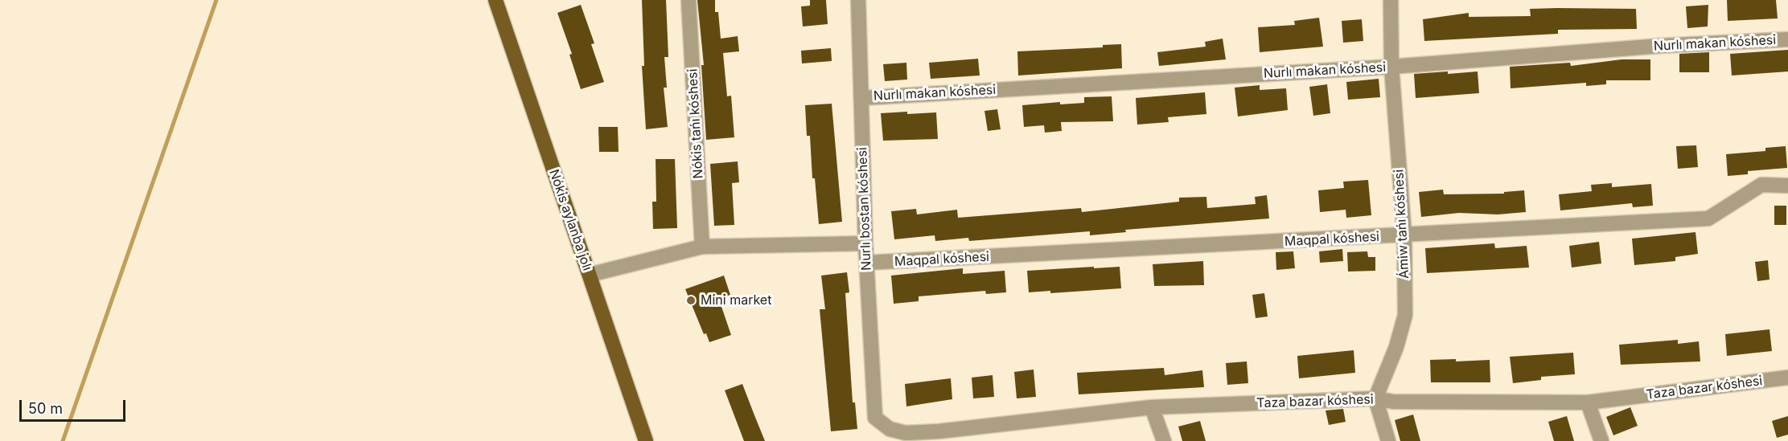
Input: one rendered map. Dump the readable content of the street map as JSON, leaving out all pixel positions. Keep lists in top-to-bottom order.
{
  "streets": {
    "main road": ["Nókis aylanba jolı"],
    "street": [
      "Nurlı makan kóshesi",
      "Nókis tańı kóshesi",
      "Nurlı bostan kóshesi",
      "Ámiw tańı kóshesi",
      "Maqpal kóshesi",
      "Taza bazar kóshesi"
    ]
  },
  "crossings": [
    ["Nurlı makan kóshesi", "Nurlı bostan kóshesi"],
    ["Nurlı makan kóshesi", "Ámiw tańı kóshesi"],
    ["Nurlı bostan kóshesi", "Maqpal kóshesi"],
    ["Nurlı bostan kóshesi", "Taza bazar kóshesi"],
    ["Ámiw tańı kóshesi", "Maqpal kóshesi"],
    ["Ámiw tańı kóshesi", "Taza bazar kóshesi"]
  ],
  "places": ["Mini market"],
  "scale_bar": "50 m"
}
